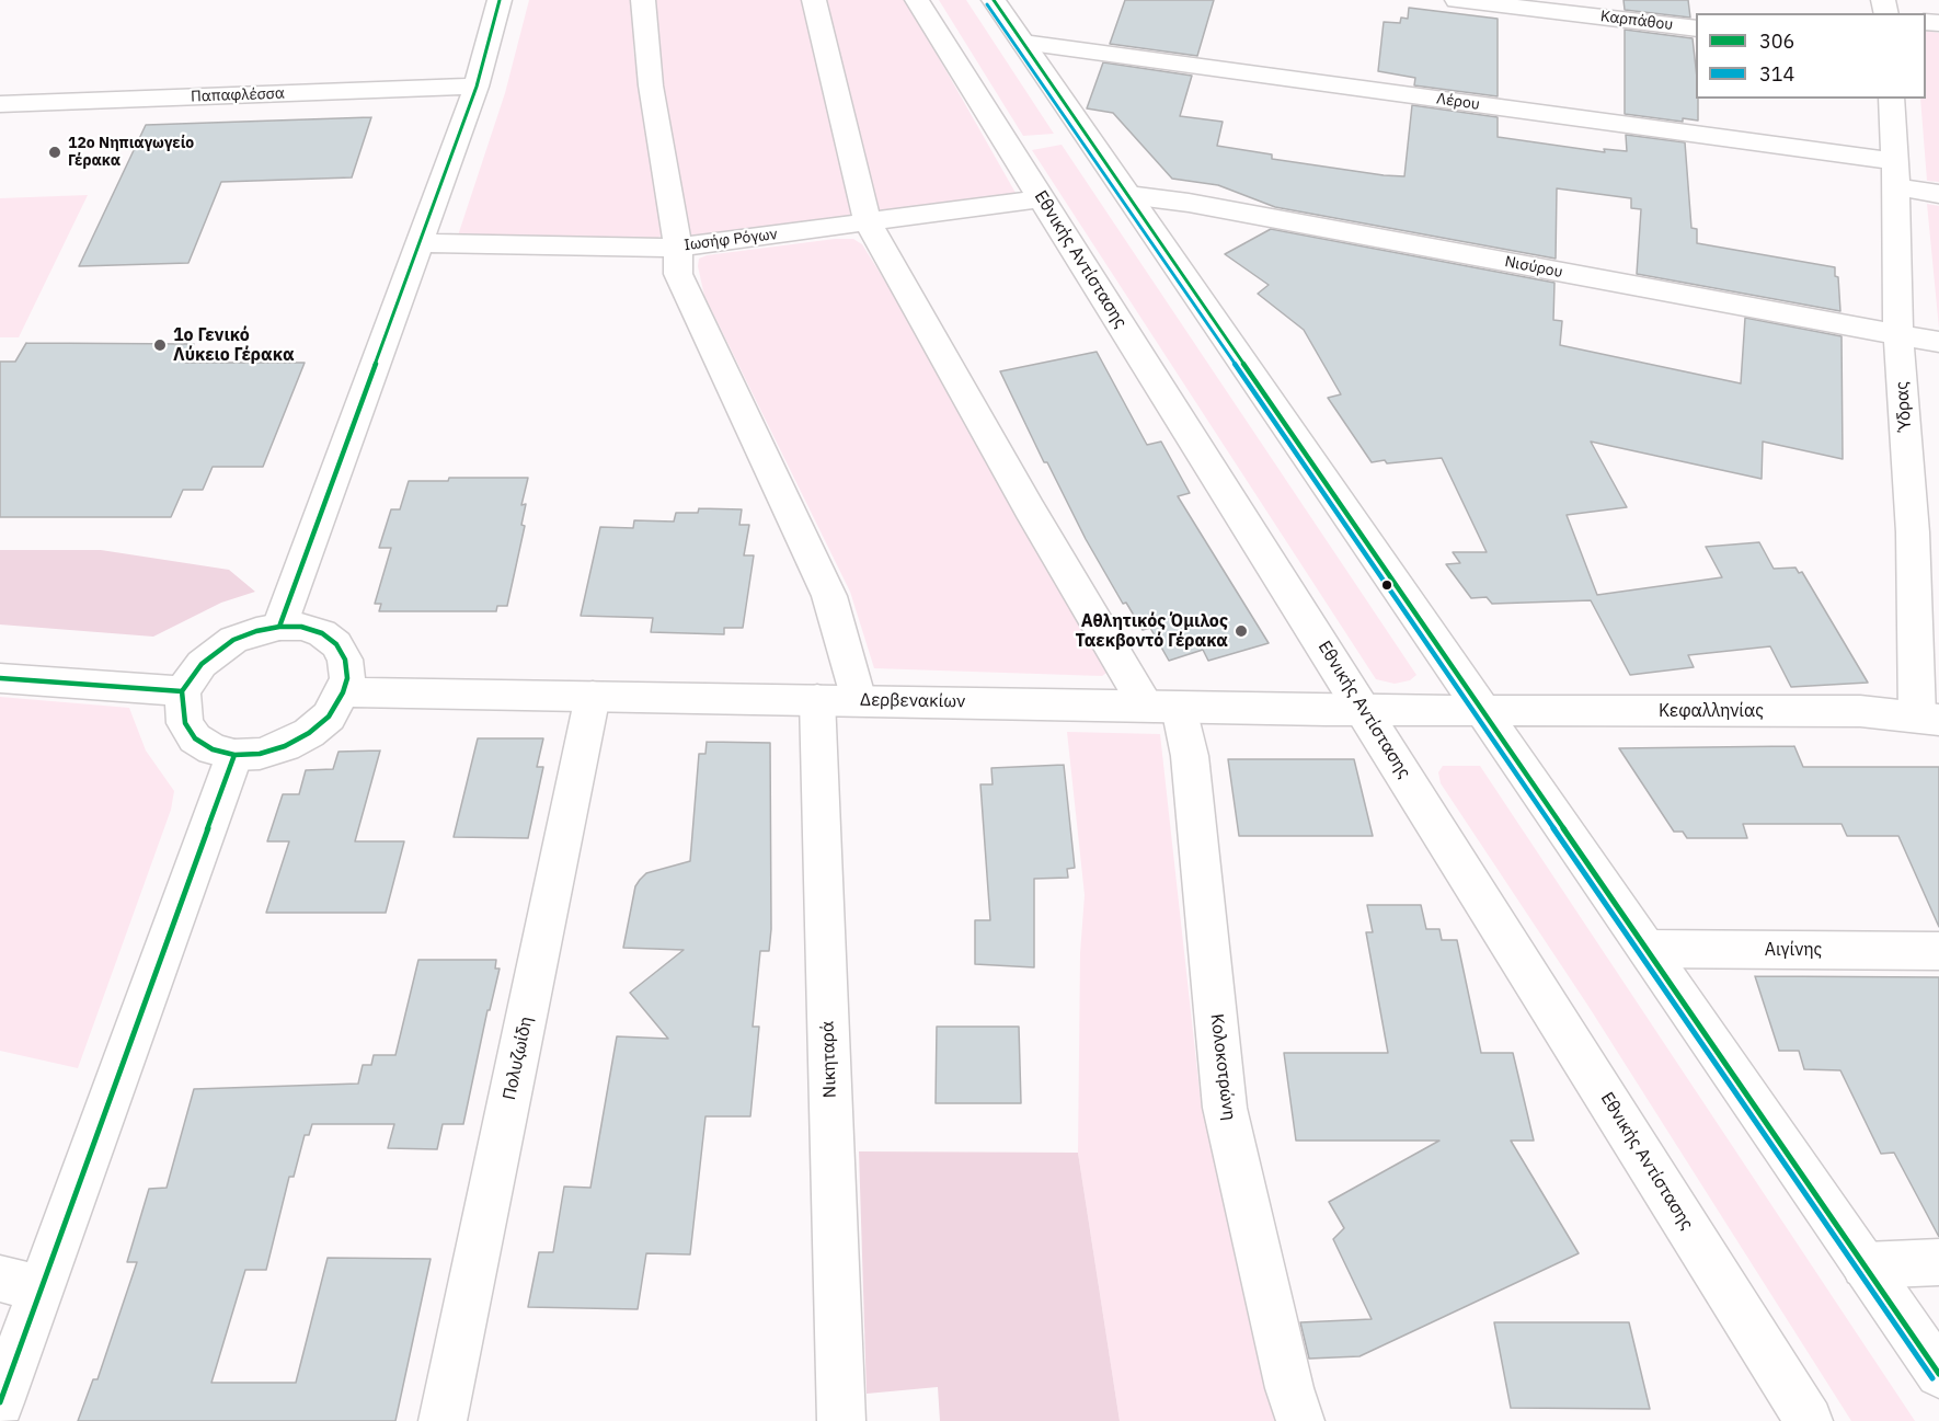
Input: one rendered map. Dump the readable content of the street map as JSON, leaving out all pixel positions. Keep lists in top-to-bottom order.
{
  "streets": {
    "street": [
      "Καρπάθου",
      "Παπαφλέσσα",
      "Λέρου",
      "Ιωσήφ Ρόγων",
      "Εθνικής Αντίστασης",
      "Νισύρου",
      "Ύδρας",
      "Δερβενακίων",
      "Κεφαλληνίας",
      "Αιγίνης",
      "Πολυζωίδη",
      "Νικηταρά",
      "Κολοκοτρώνη"
    ]
  },
  "crossings": [
    ["Λέρου", "Ύδρας"],
    ["Ιωσήφ Ρόγων", "Εθνικής Αντίστασης"],
    ["Ιωσήφ Ρόγων", "Κολοκοτρώνη"],
    ["Εθνικής Αντίστασης", "Δερβενακίων"],
    ["Νισύρου", "Ύδρας"],
    ["Ύδρας", "Κεφαλληνίας"],
    ["Δερβενακίων", "Κεφαλληνίας"],
    ["Δερβενακίων", "Πολυζωίδη"],
    ["Δερβενακίων", "Νικηταρά"],
    ["Δερβενακίων", "Κολοκοτρώνη"]
  ],
  "places": ["12ο Νηπιαγωγείο Γέρακα", "1ο Γενικό Λύκειο Γέρακα", "Αθλητικός Όμιλος Ταεκβοντό Γέρακα"],
  "lines": ["transit line 306", "transit line 314"],
  "legend": ["306", "314"]
}
